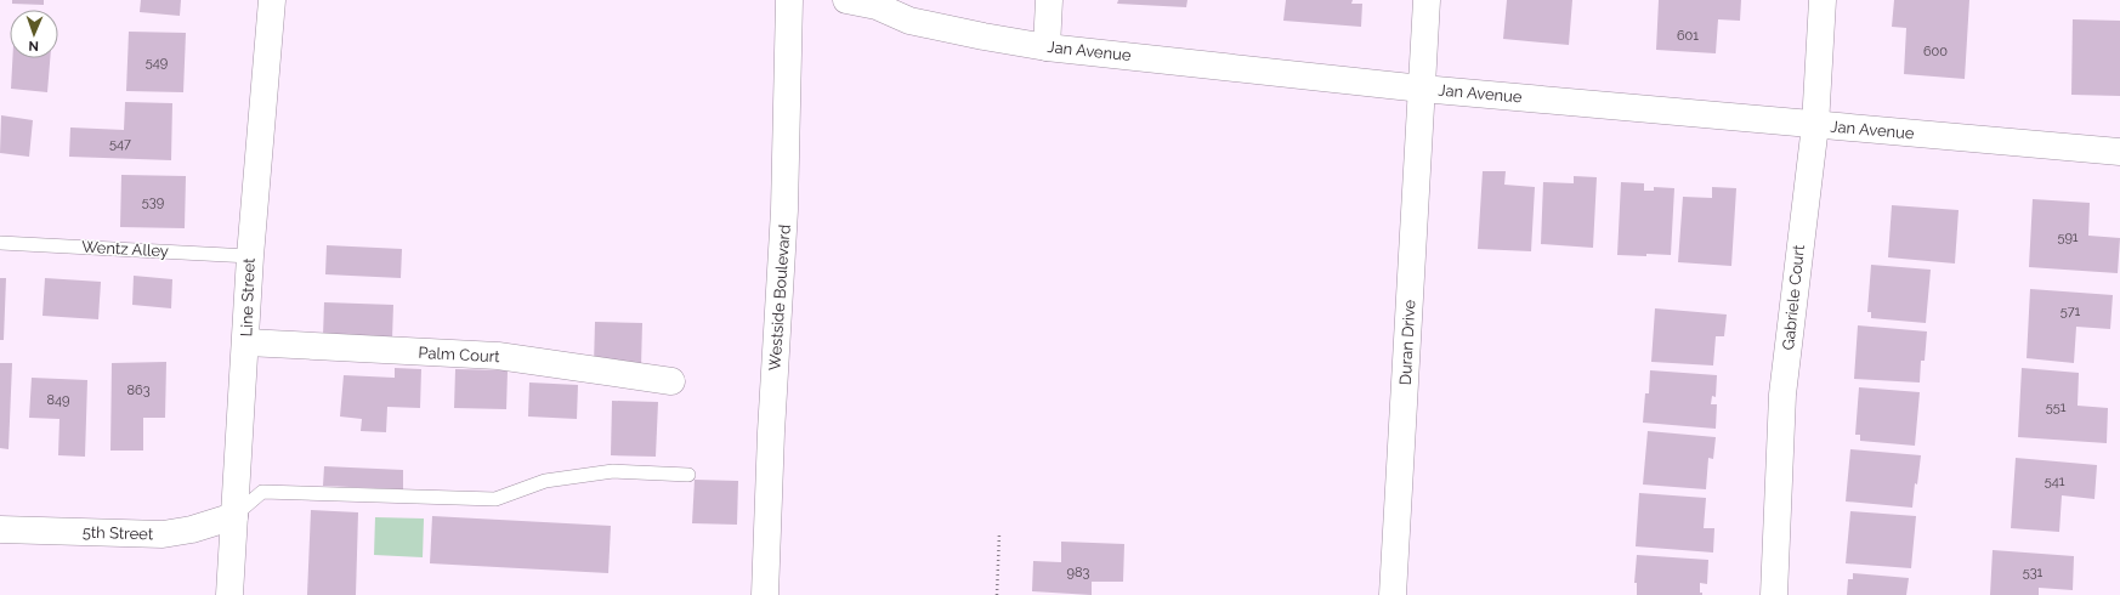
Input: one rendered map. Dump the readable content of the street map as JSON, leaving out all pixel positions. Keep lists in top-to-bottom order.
{
  "streets": {
    "street": [
      "Jan Avenue",
      "Line Street",
      "Westside Boulevard",
      "Gabriele Court",
      "Duran Drive",
      "Palm Court",
      "5th Street"
    ],
    "lane": ["Wentz Alley"]
  },
  "crossings": [
    ["Jan Avenue", "Gabriele Court"],
    ["Jan Avenue", "Duran Drive"],
    ["Wentz Alley", "Line Street"],
    ["Line Street", "Palm Court"],
    ["Line Street", "5th Street"]
  ],
  "house_numbers": [
    "601",
    "600",
    "549",
    "547",
    "539",
    "591",
    "571",
    "863",
    "849",
    "551",
    "541",
    "983",
    "531"
  ],
  "north": "bottom"
}
